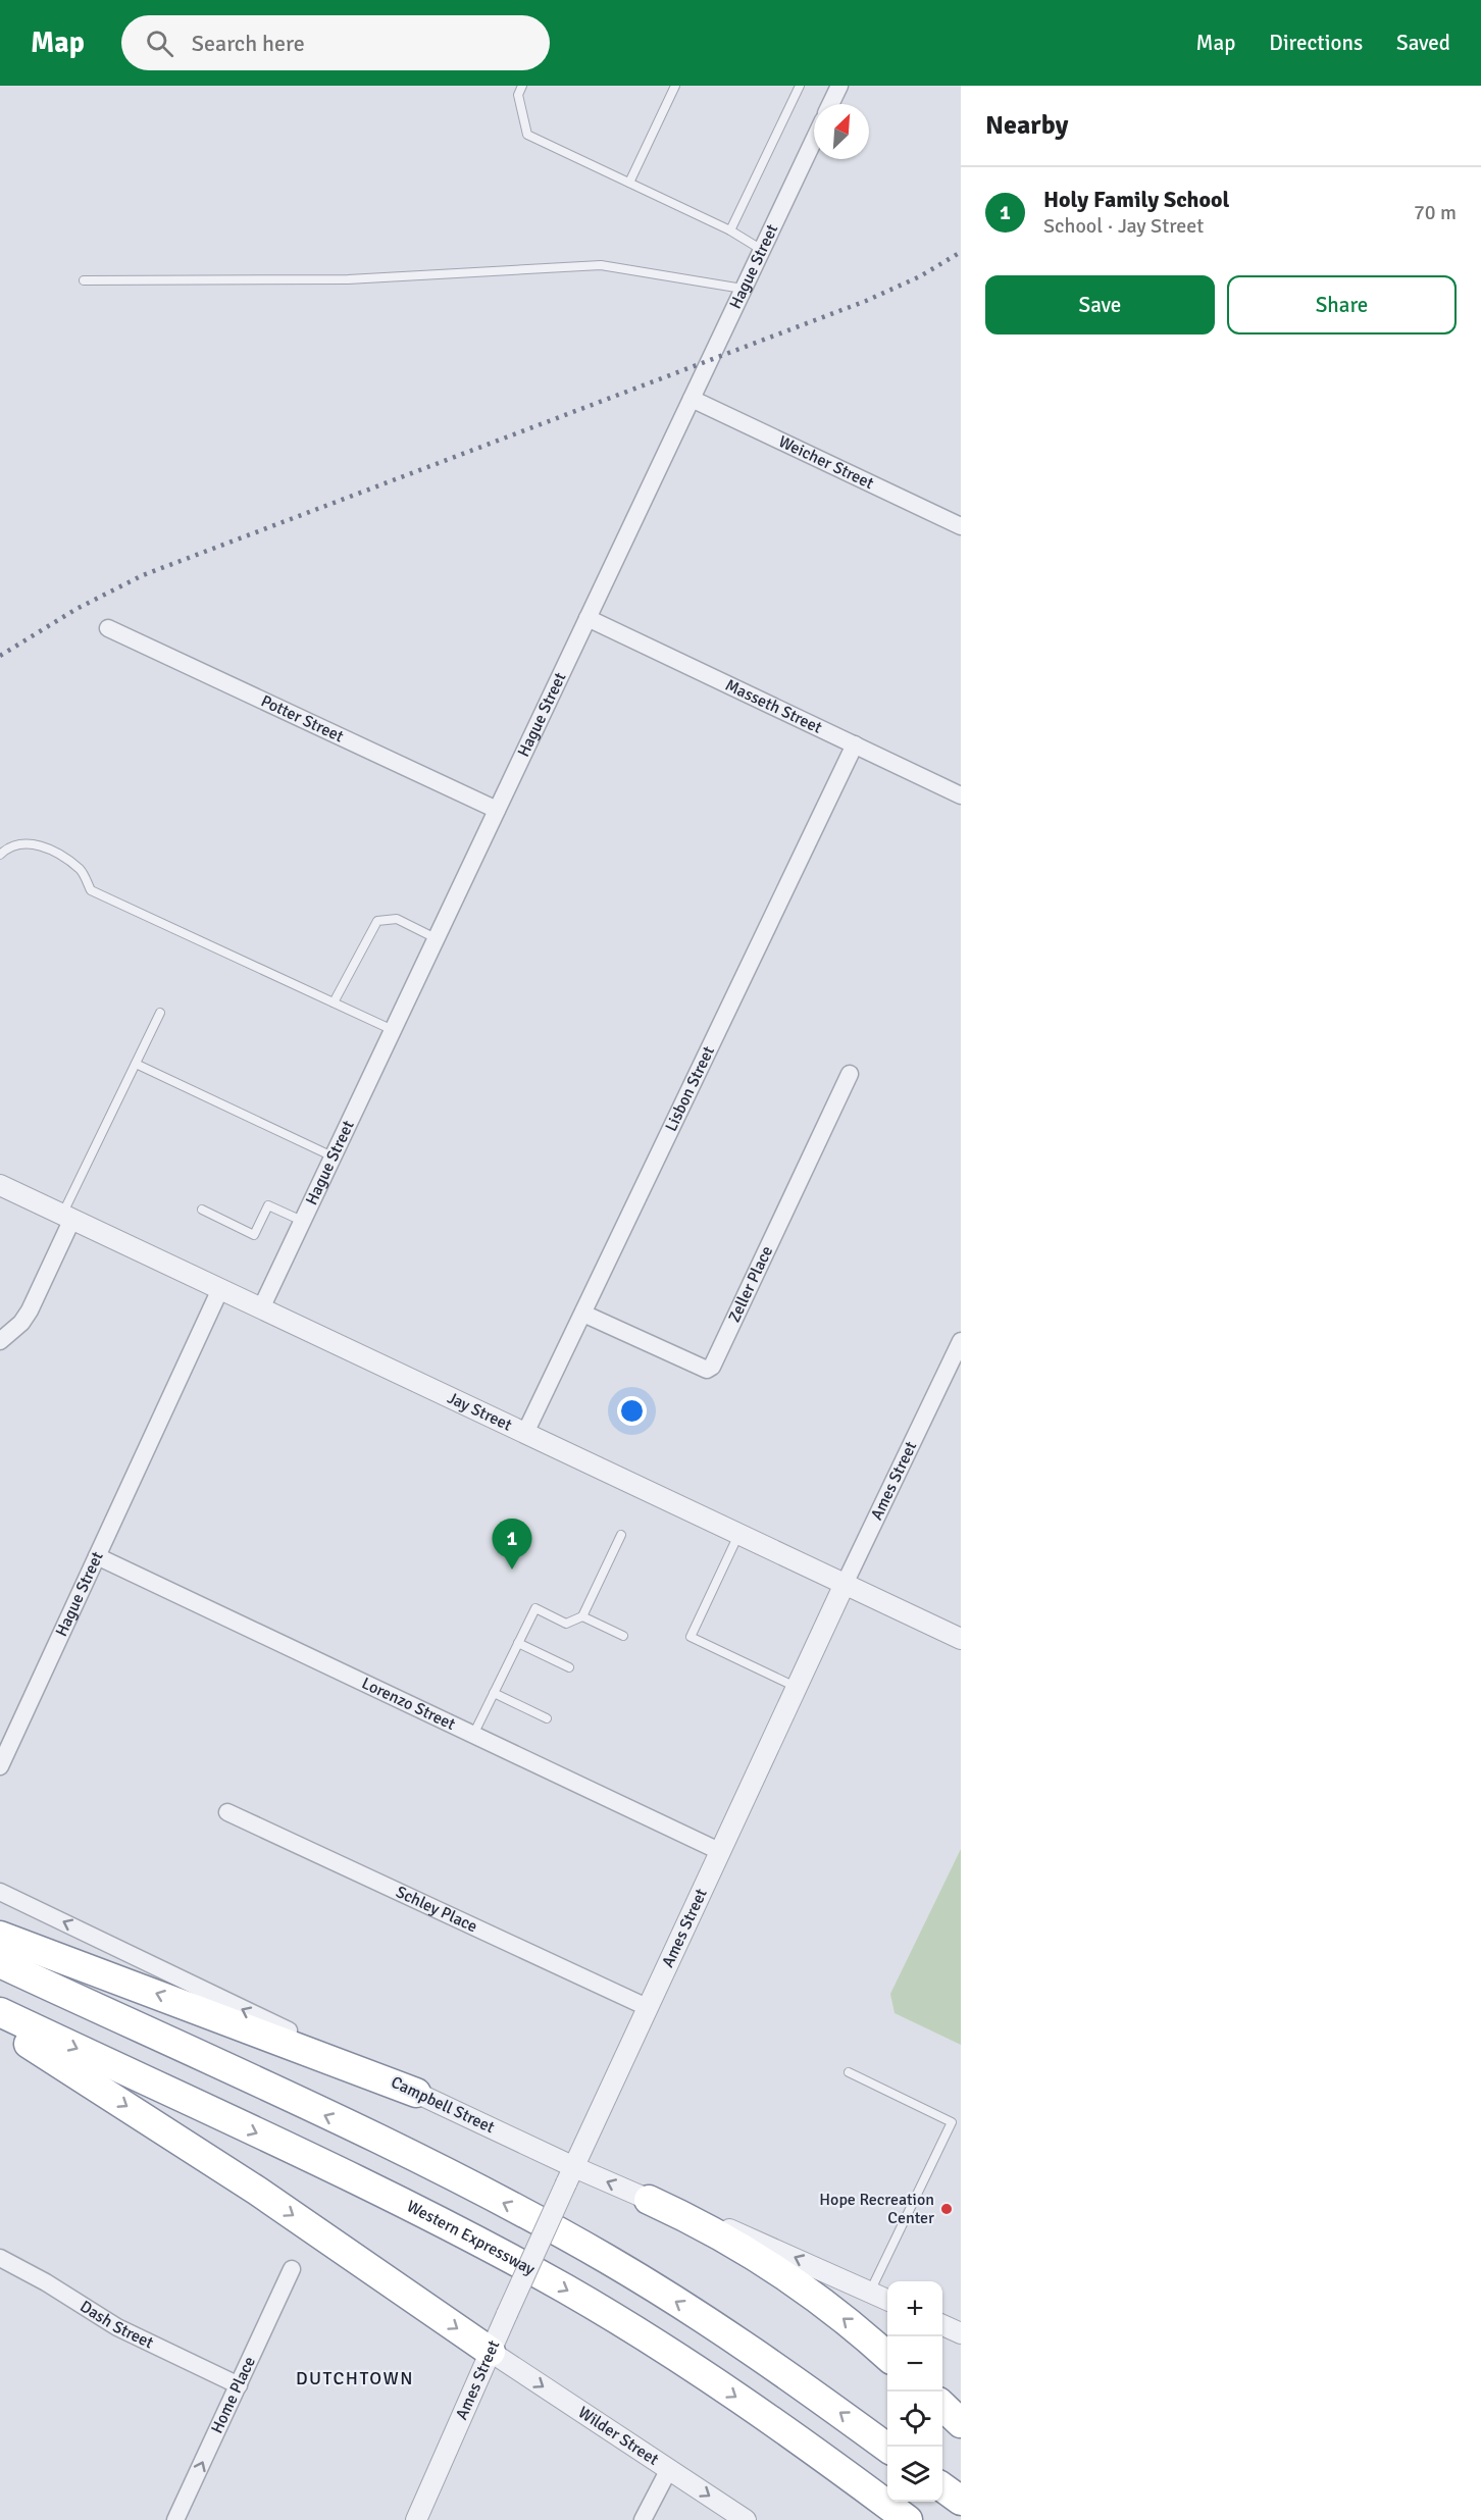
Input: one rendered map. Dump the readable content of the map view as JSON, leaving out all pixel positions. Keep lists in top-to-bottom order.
{
  "streets": {
    "highway": ["Western Expressway"],
    "street": [
      "Hague Street",
      "Weicher Street",
      "Masseth Street",
      "Potter Street",
      "Lisbon Street",
      "Zeller Place",
      "Jay Street",
      "Ames Street",
      "Lorenzo Street",
      "Schley Place",
      "Campbell Street",
      "Dash Street",
      "Home Place",
      "Wilder Street"
    ]
  },
  "crossings": [
    ["Hague Street", "Weicher Street"],
    ["Hague Street", "Masseth Street"],
    ["Hague Street", "Potter Street"],
    ["Hague Street", "Jay Street"],
    ["Hague Street", "Lorenzo Street"],
    ["Masseth Street", "Lisbon Street"],
    ["Lisbon Street", "Zeller Place"],
    ["Lisbon Street", "Jay Street"],
    ["Jay Street", "Ames Street"],
    ["Ames Street", "Lorenzo Street"],
    ["Ames Street", "Schley Place"],
    ["Ames Street", "Campbell Street"],
    ["Ames Street", "Wilder Street"],
    ["Dash Street", "Home Place"]
  ],
  "one_way": ["Campbell Street", "Home Place", "Wilder Street"],
  "districts": ["DUTCHTOWN"],
  "places": ["Hope Recreation Center"],
  "north": "top right",
  "page": {
    "header": "Map",
    "search": "Search here",
    "nav": ["Map", "Directions", "Saved"],
    "heading": "Nearby",
    "list": [
      {
        "mark": "1",
        "name": "Holy Family School",
        "note": "School · Jay Street",
        "value": "70 m"
      }
    ],
    "buttons": ["Save", "Share"],
    "pins": "1",
    "map_buttons": ["+", "−"]
  }
}
